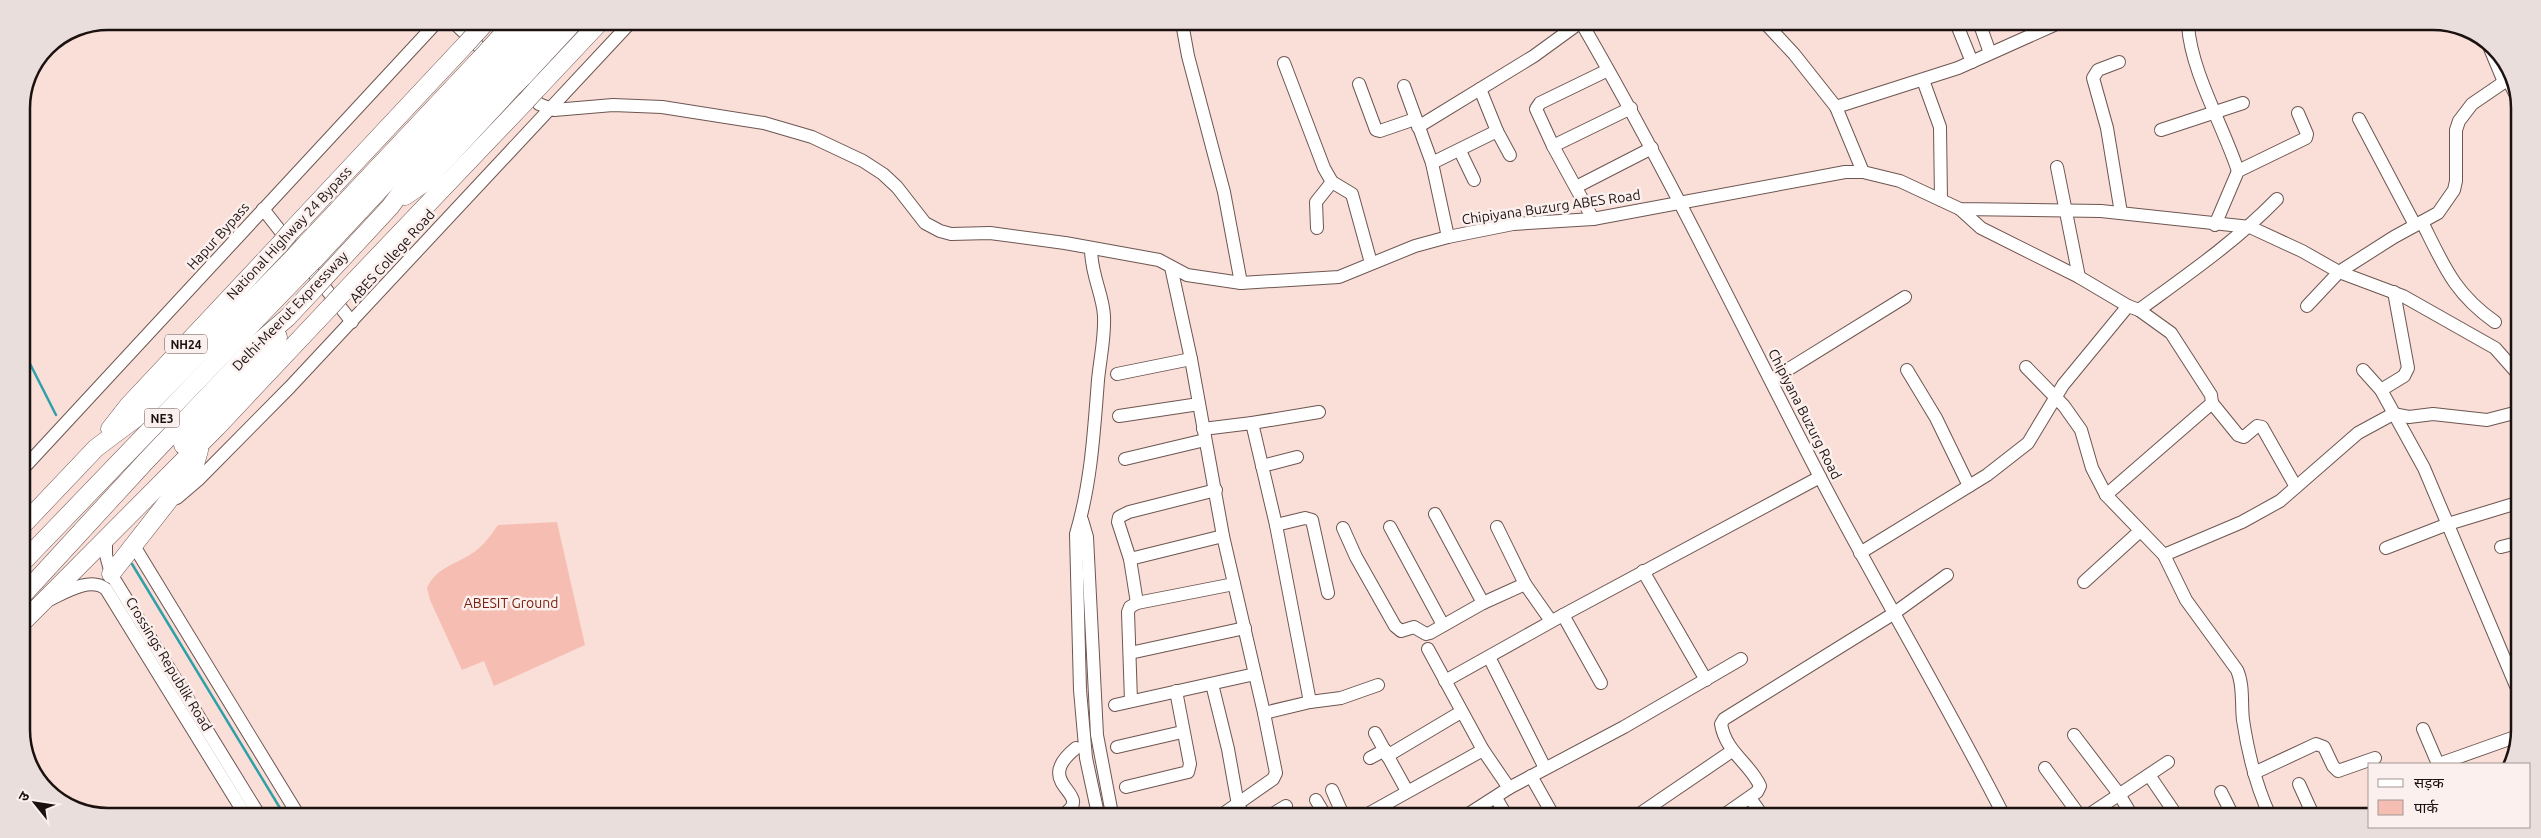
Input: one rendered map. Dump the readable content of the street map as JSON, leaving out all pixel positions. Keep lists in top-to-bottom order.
{
  "streets": {
    "highway": [
      "National Highway 24 Bypass",
      "Delhi-Meerut Expressway",
      "NH24",
      "NE3"
    ],
    "street": [
      "Chipiyana Buzurg ABES Road",
      "Hapur Bypass",
      "ABES College Road",
      "Chipiyana Buzurg Road",
      "Crossings Republik Road"
    ]
  },
  "crossings": [
    ["Chipiyana Buzurg ABES Road", "ABES College Road"],
    ["Chipiyana Buzurg ABES Road", "Chipiyana Buzurg Road"]
  ],
  "parks": ["ABESIT Ground"],
  "legend": ["सड़क", "पार्क"],
  "north": "top left"
}
